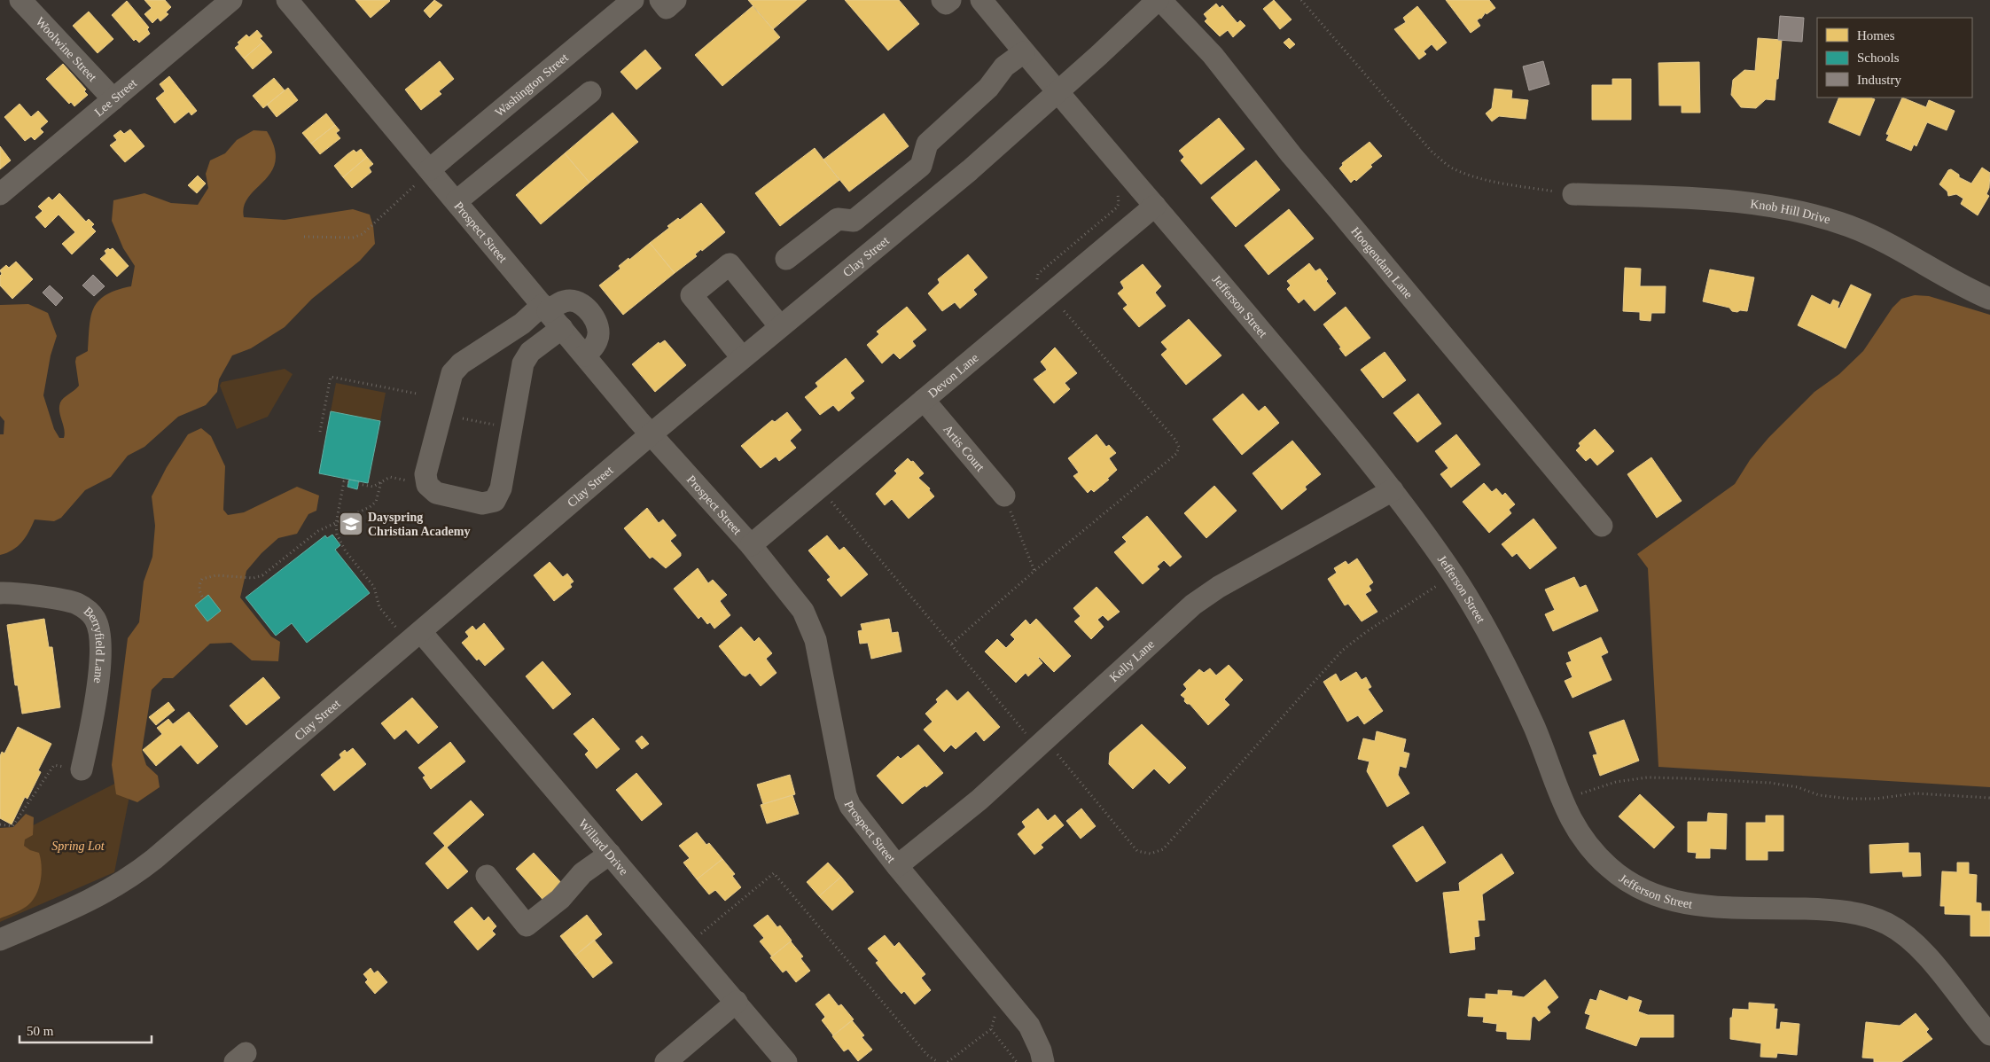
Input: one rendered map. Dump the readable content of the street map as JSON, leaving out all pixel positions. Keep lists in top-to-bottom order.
{
  "streets": {
    "street": [
      "Woolwine Street",
      "Washington Street",
      "Lee Street",
      "Knob Hill Drive",
      "Prospect Street",
      "Clay Street",
      "Hoogendam Lane",
      "Jefferson Street",
      "Devon Lane",
      "Artis Court",
      "Berryfield Lane",
      "Kelly Lane",
      "Willard Drive"
    ]
  },
  "crossings": [
    ["Woolwine Street", "Lee Street"],
    ["Washington Street", "Prospect Street"],
    ["Prospect Street", "Clay Street"],
    ["Prospect Street", "Devon Lane"],
    ["Prospect Street", "Kelly Lane"],
    ["Clay Street", "Hoogendam Lane"],
    ["Clay Street", "Jefferson Street"],
    ["Clay Street", "Willard Drive"],
    ["Jefferson Street", "Devon Lane"],
    ["Jefferson Street", "Kelly Lane"],
    ["Devon Lane", "Artis Court"]
  ],
  "parks": ["Spring Lot"],
  "places": {
    "school or university": ["Dayspring Christian Academy"]
  },
  "legend": ["Homes", "Schools", "Industry"],
  "scale_bar": "50 m"
}
